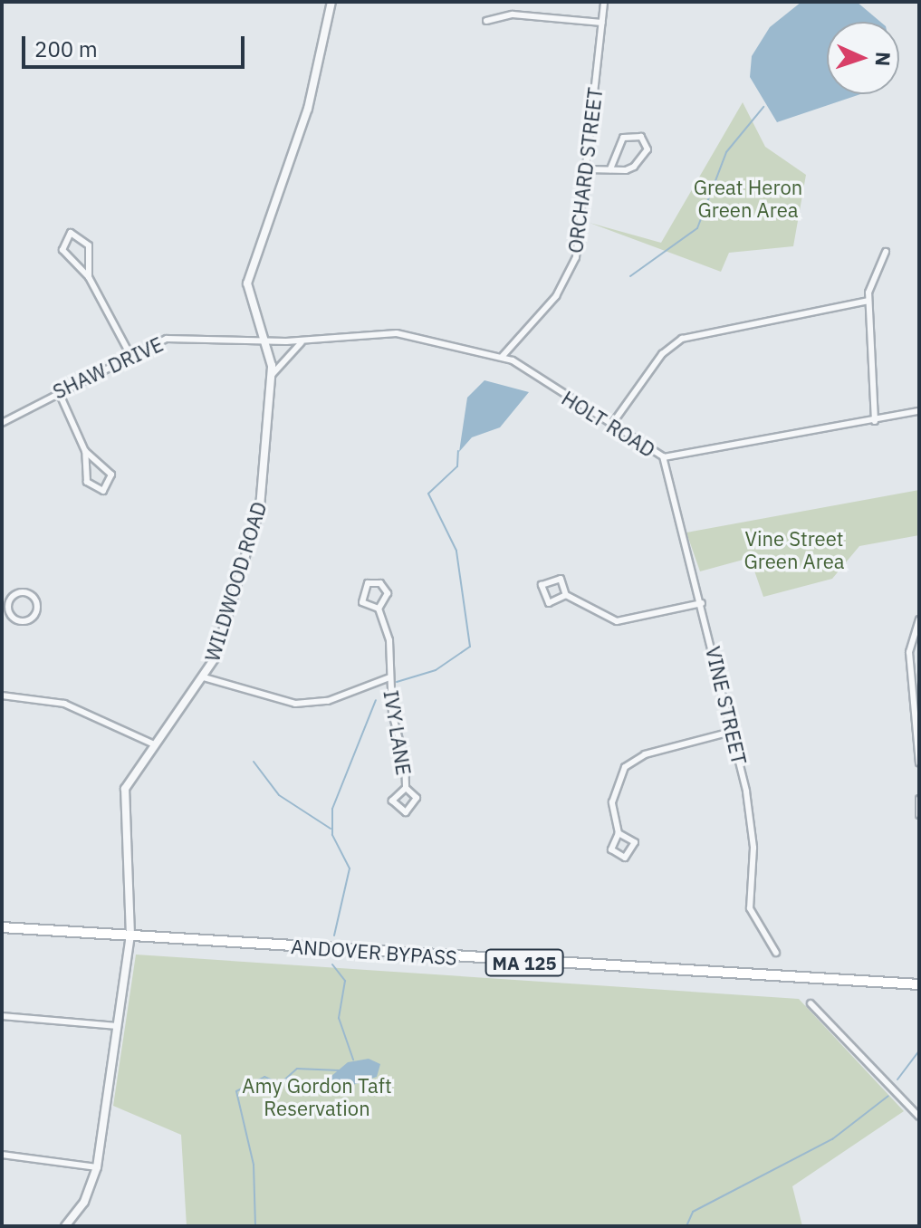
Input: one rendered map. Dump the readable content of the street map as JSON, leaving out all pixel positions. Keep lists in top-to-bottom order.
{
  "streets": {
    "main road": ["ANDOVER BYPASS", "MA 125"],
    "street": [
      "ORCHARD STREET",
      "SHAW DRIVE",
      "HOLT ROAD",
      "WILDWOOD ROAD",
      "VINE STREET",
      "IVY LANE"
    ]
  },
  "crossings": [
    ["ORCHARD STREET", "HOLT ROAD"],
    ["SHAW DRIVE", "HOLT ROAD"],
    ["SHAW DRIVE", "WILDWOOD ROAD"],
    ["HOLT ROAD", "WILDWOOD ROAD"],
    ["HOLT ROAD", "VINE STREET"],
    ["WILDWOOD ROAD", "IVY LANE"],
    ["WILDWOOD ROAD", "ANDOVER BYPASS"]
  ],
  "parks": ["Great Heron Green Area", "Vine Street Green Area", "Amy Gordon Taft Reservation"],
  "scale_bar": "200 m",
  "north": "right"
}
